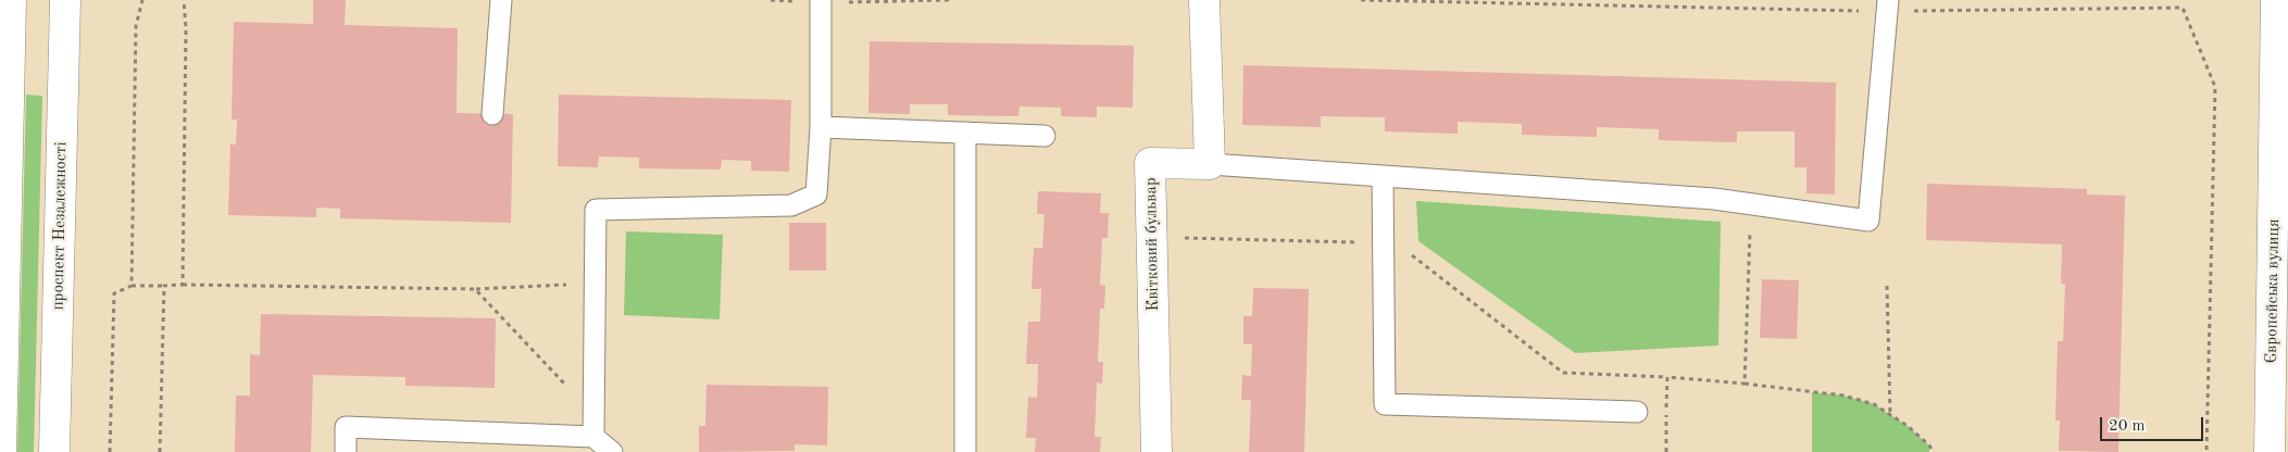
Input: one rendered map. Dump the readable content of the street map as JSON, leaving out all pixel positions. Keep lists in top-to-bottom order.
{
  "streets": {
    "street": ["проспект Незалежності", "Квітковий бульвар", "Європейська вулиця"]
  },
  "scale_bar": "20 m"
}
